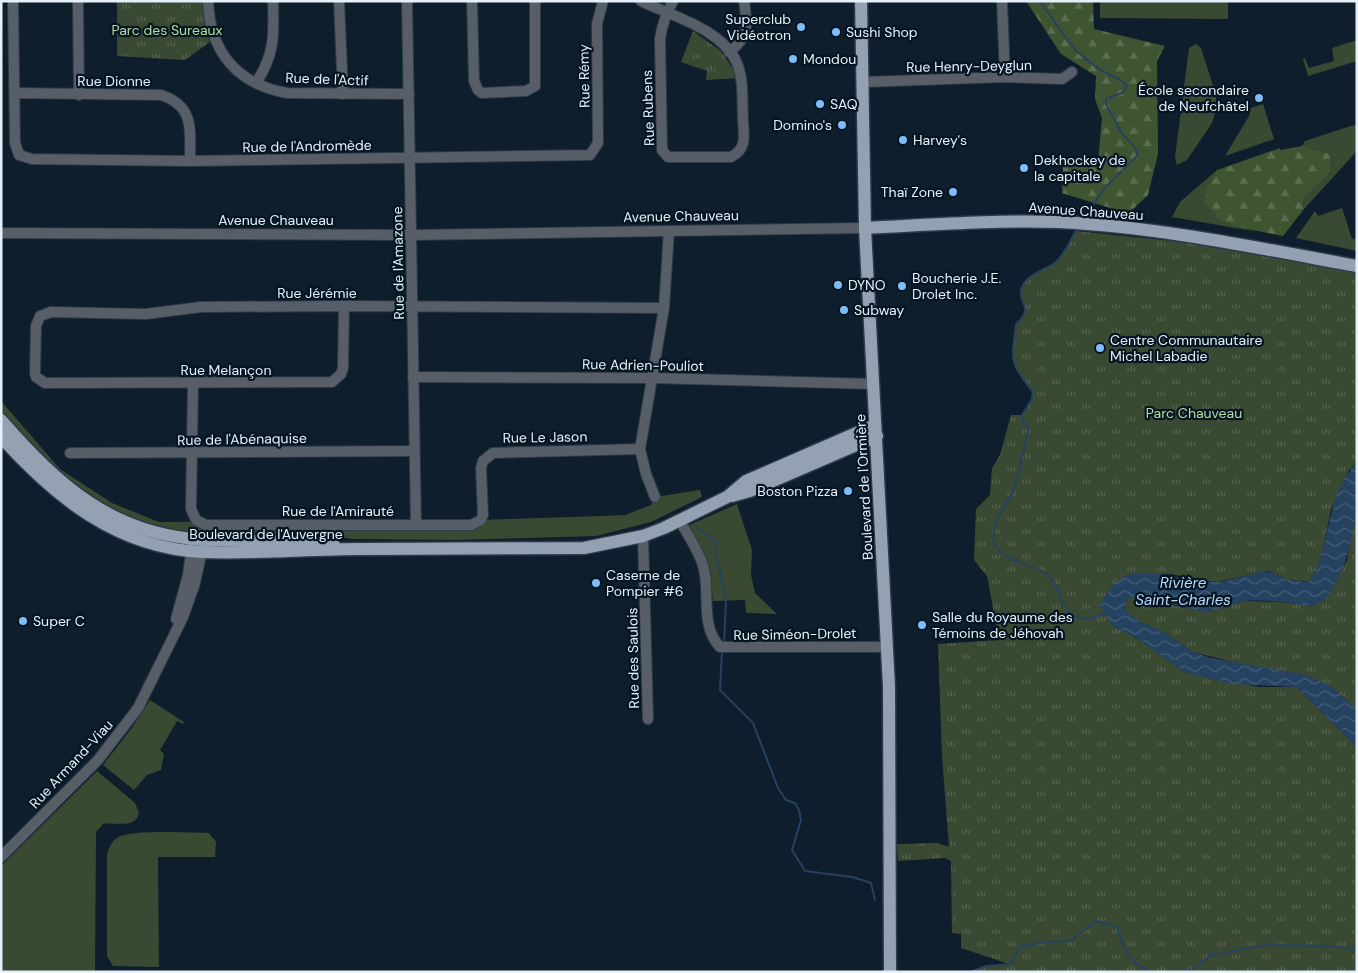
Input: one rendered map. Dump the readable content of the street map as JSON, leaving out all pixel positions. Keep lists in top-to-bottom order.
{
  "streets": {
    "main road": ["Avenue Chauveau", "Boulevard de l'Ormière", "Boulevard de l'Auvergne"],
    "street": [
      "Rue Henry-Deyglun",
      "Rue Rémy",
      "Rue de l'Actif",
      "Rue Dionne",
      "Rue Rubens",
      "Rue de l'Andromède",
      "Rue de l'Amazone",
      "Rue Jérémie",
      "Rue Adrien-Pouliot",
      "Rue Melançon",
      "Rue Le Jason",
      "Rue de l'Abénaquise",
      "Rue de l'Amirauté",
      "Rue Siméon-Drolet",
      "Rue des Saulois",
      "Rue Armand-Viau"
    ]
  },
  "crossings": [
    ["Rue Henry-Deyglun", "Boulevard de l'Ormière"],
    ["Rue Rémy", "Rue de l'Andromède"],
    ["Rue de l'Actif", "Rue de l'Amazone"],
    ["Rue Dionne", "Rue de l'Andromède"],
    ["Rue de l'Andromède", "Rue de l'Amazone"],
    ["Avenue Chauveau", "Rue de l'Amazone"],
    ["Avenue Chauveau", "Boulevard de l'Ormière"],
    ["Rue de l'Amazone", "Rue Jérémie"],
    ["Rue de l'Amazone", "Rue Adrien-Pouliot"],
    ["Rue de l'Amazone", "Rue de l'Abénaquise"],
    ["Rue de l'Amazone", "Rue de l'Amirauté"],
    ["Rue Jérémie", "Rue Melançon"],
    ["Rue Adrien-Pouliot", "Boulevard de l'Ormière"],
    ["Rue Le Jason", "Rue de l'Amirauté"],
    ["Rue de l'Abénaquise", "Rue de l'Amirauté"],
    ["Boulevard de l'Ormière", "Boulevard de l'Auvergne"],
    ["Boulevard de l'Ormière", "Rue Siméon-Drolet"],
    ["Boulevard de l'Auvergne", "Rue Siméon-Drolet"],
    ["Boulevard de l'Auvergne", "Rue des Saulois"],
    ["Boulevard de l'Auvergne", "Rue Armand-Viau"]
  ],
  "water": ["Rivière Saint-Charles"],
  "parks": ["Parc des Sureaux", "Parc Chauveau"],
  "places": [
    "Superclub Vidéotron",
    "Sushi Shop",
    "Mondou",
    "École secondaire de Neufchâtel",
    "SAQ",
    "Domino's",
    "Harvey's",
    "Dekhockey de la capitale",
    "Thaï Zone",
    "DYNO",
    "Boucherie J.E. Drolet Inc.",
    "Subway",
    "Centre Communautaire Michel Labadie",
    "Boston Pizza",
    "Caserne de Pompier #6",
    "Super C",
    "Salle du Royaume des Témoins de Jéhovah"
  ]
}
